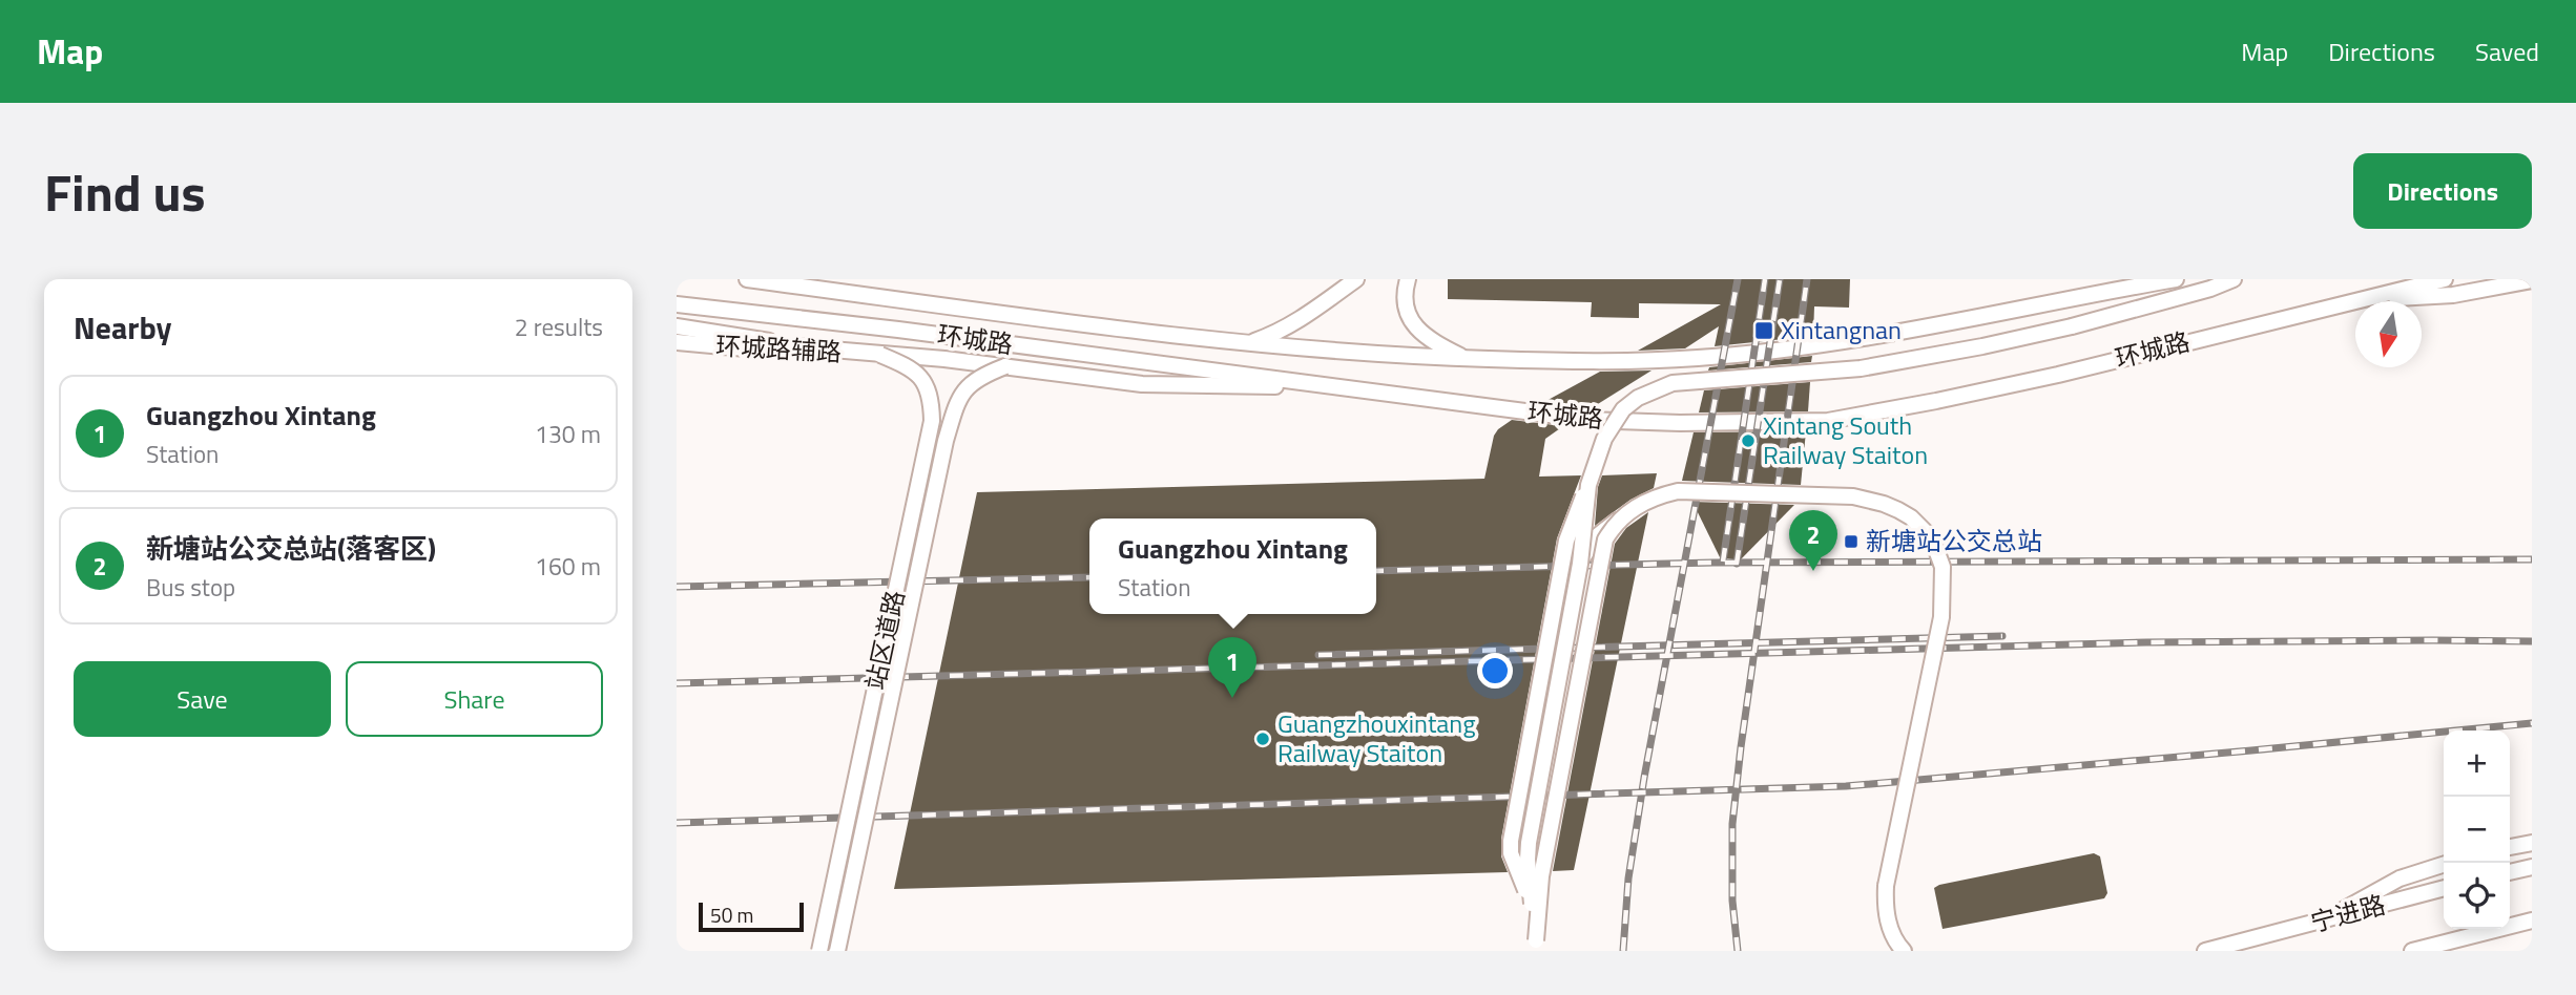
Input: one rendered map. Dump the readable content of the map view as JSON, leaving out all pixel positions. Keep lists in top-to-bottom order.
{
  "streets": {
    "street": [
      "环城路",
      "环城路辅路",
      "站区道路",
      "宁进路"
    ]
  },
  "crossings": [
    ["环城路", "环城路辅路"],
    ["环城路辅路", "站区道路"]
  ],
  "places": {
    "transit": ["Xintangnan", "新塘站公交总站"],
    "other": ["Xintang South Railway Staiton", "Guangzhouxintang Railway Staiton"]
  },
  "scale_bar": "50 m",
  "north": "bottom",
  "page": {
    "header": "Map",
    "nav": ["Map", "Directions", "Saved"],
    "title": "Find us",
    "buttons": [
      "Directions",
      ["Save", "Share"]
    ],
    "heading": ["Nearby", "2 results"],
    "list": [
      {
        "mark": "1",
        "name": "Guangzhou Xintang",
        "note": "Station",
        "value": "130 m"
      },
      {
        "mark": "2",
        "name": "新塘站公交总站(落客区)",
        "note": "Bus stop",
        "value": "160 m"
      }
    ],
    "pins": ["2", "1"],
    "popup": ["Guangzhou Xintang", "Station"],
    "map_buttons": ["+", "−"],
    "scale": "50 m"
  }
}
